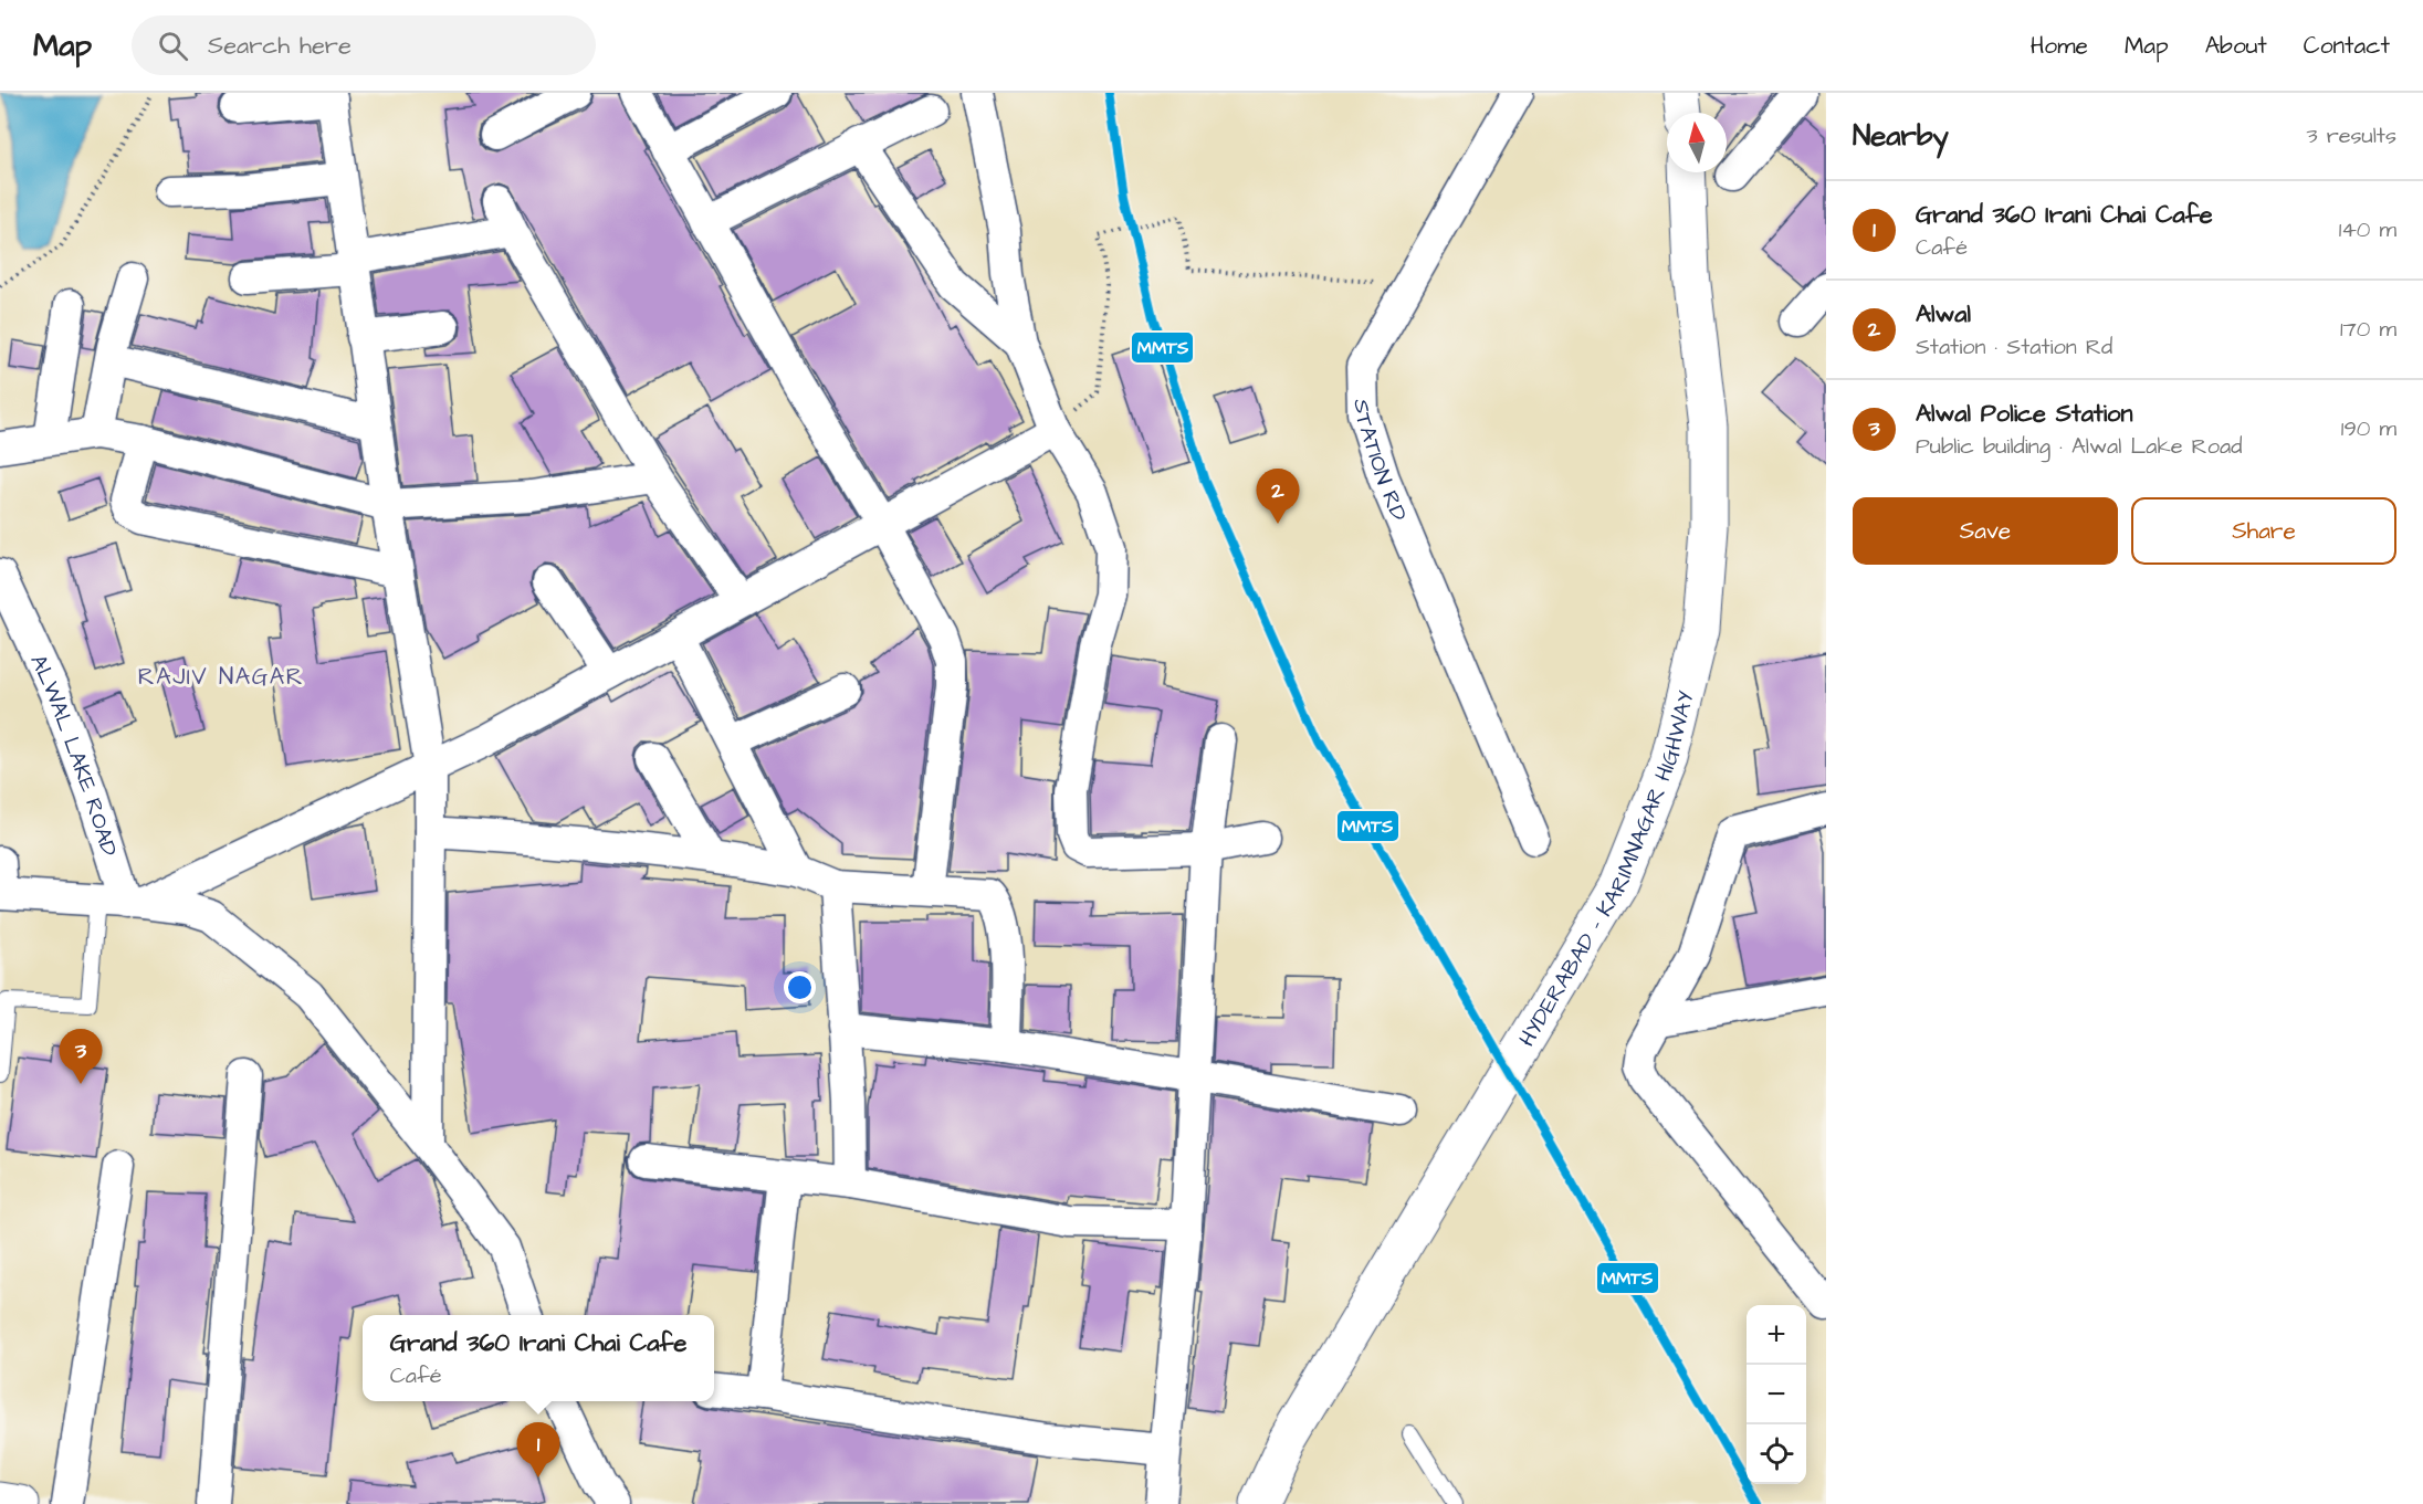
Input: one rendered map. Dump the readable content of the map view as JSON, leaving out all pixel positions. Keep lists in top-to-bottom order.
{
  "streets": {
    "main road": ["HYDERABAD - KARIMNAGAR HIGHWAY"],
    "street": ["STATION RD", "ALWAL LAKE ROAD"]
  },
  "districts": ["RAJIV NAGAR"],
  "lines": ["transit line MMTS"],
  "north": "top",
  "page": {
    "header": "Map",
    "search": "Search here",
    "nav": [
      "Home",
      "Map",
      "About",
      "Contact"
    ],
    "heading": ["Nearby", "3 results"],
    "list": [
      {
        "mark": "1",
        "name": "Grand 360 Irani Chai Cafe",
        "note": "Café",
        "value": "140 m"
      },
      {
        "mark": "2",
        "name": "Alwal",
        "note": "Station · Station Rd",
        "value": "170 m"
      },
      {
        "mark": "3",
        "name": "Alwal Police Station",
        "note": "Public building · Alwal Lake Road",
        "value": "190 m"
      }
    ],
    "pins": ["2", "3", "1"],
    "buttons": ["Save", "Share"],
    "map_buttons": ["+", "−"],
    "popup": ["Grand 360 Irani Chai Cafe", "Café"]
  }
}
